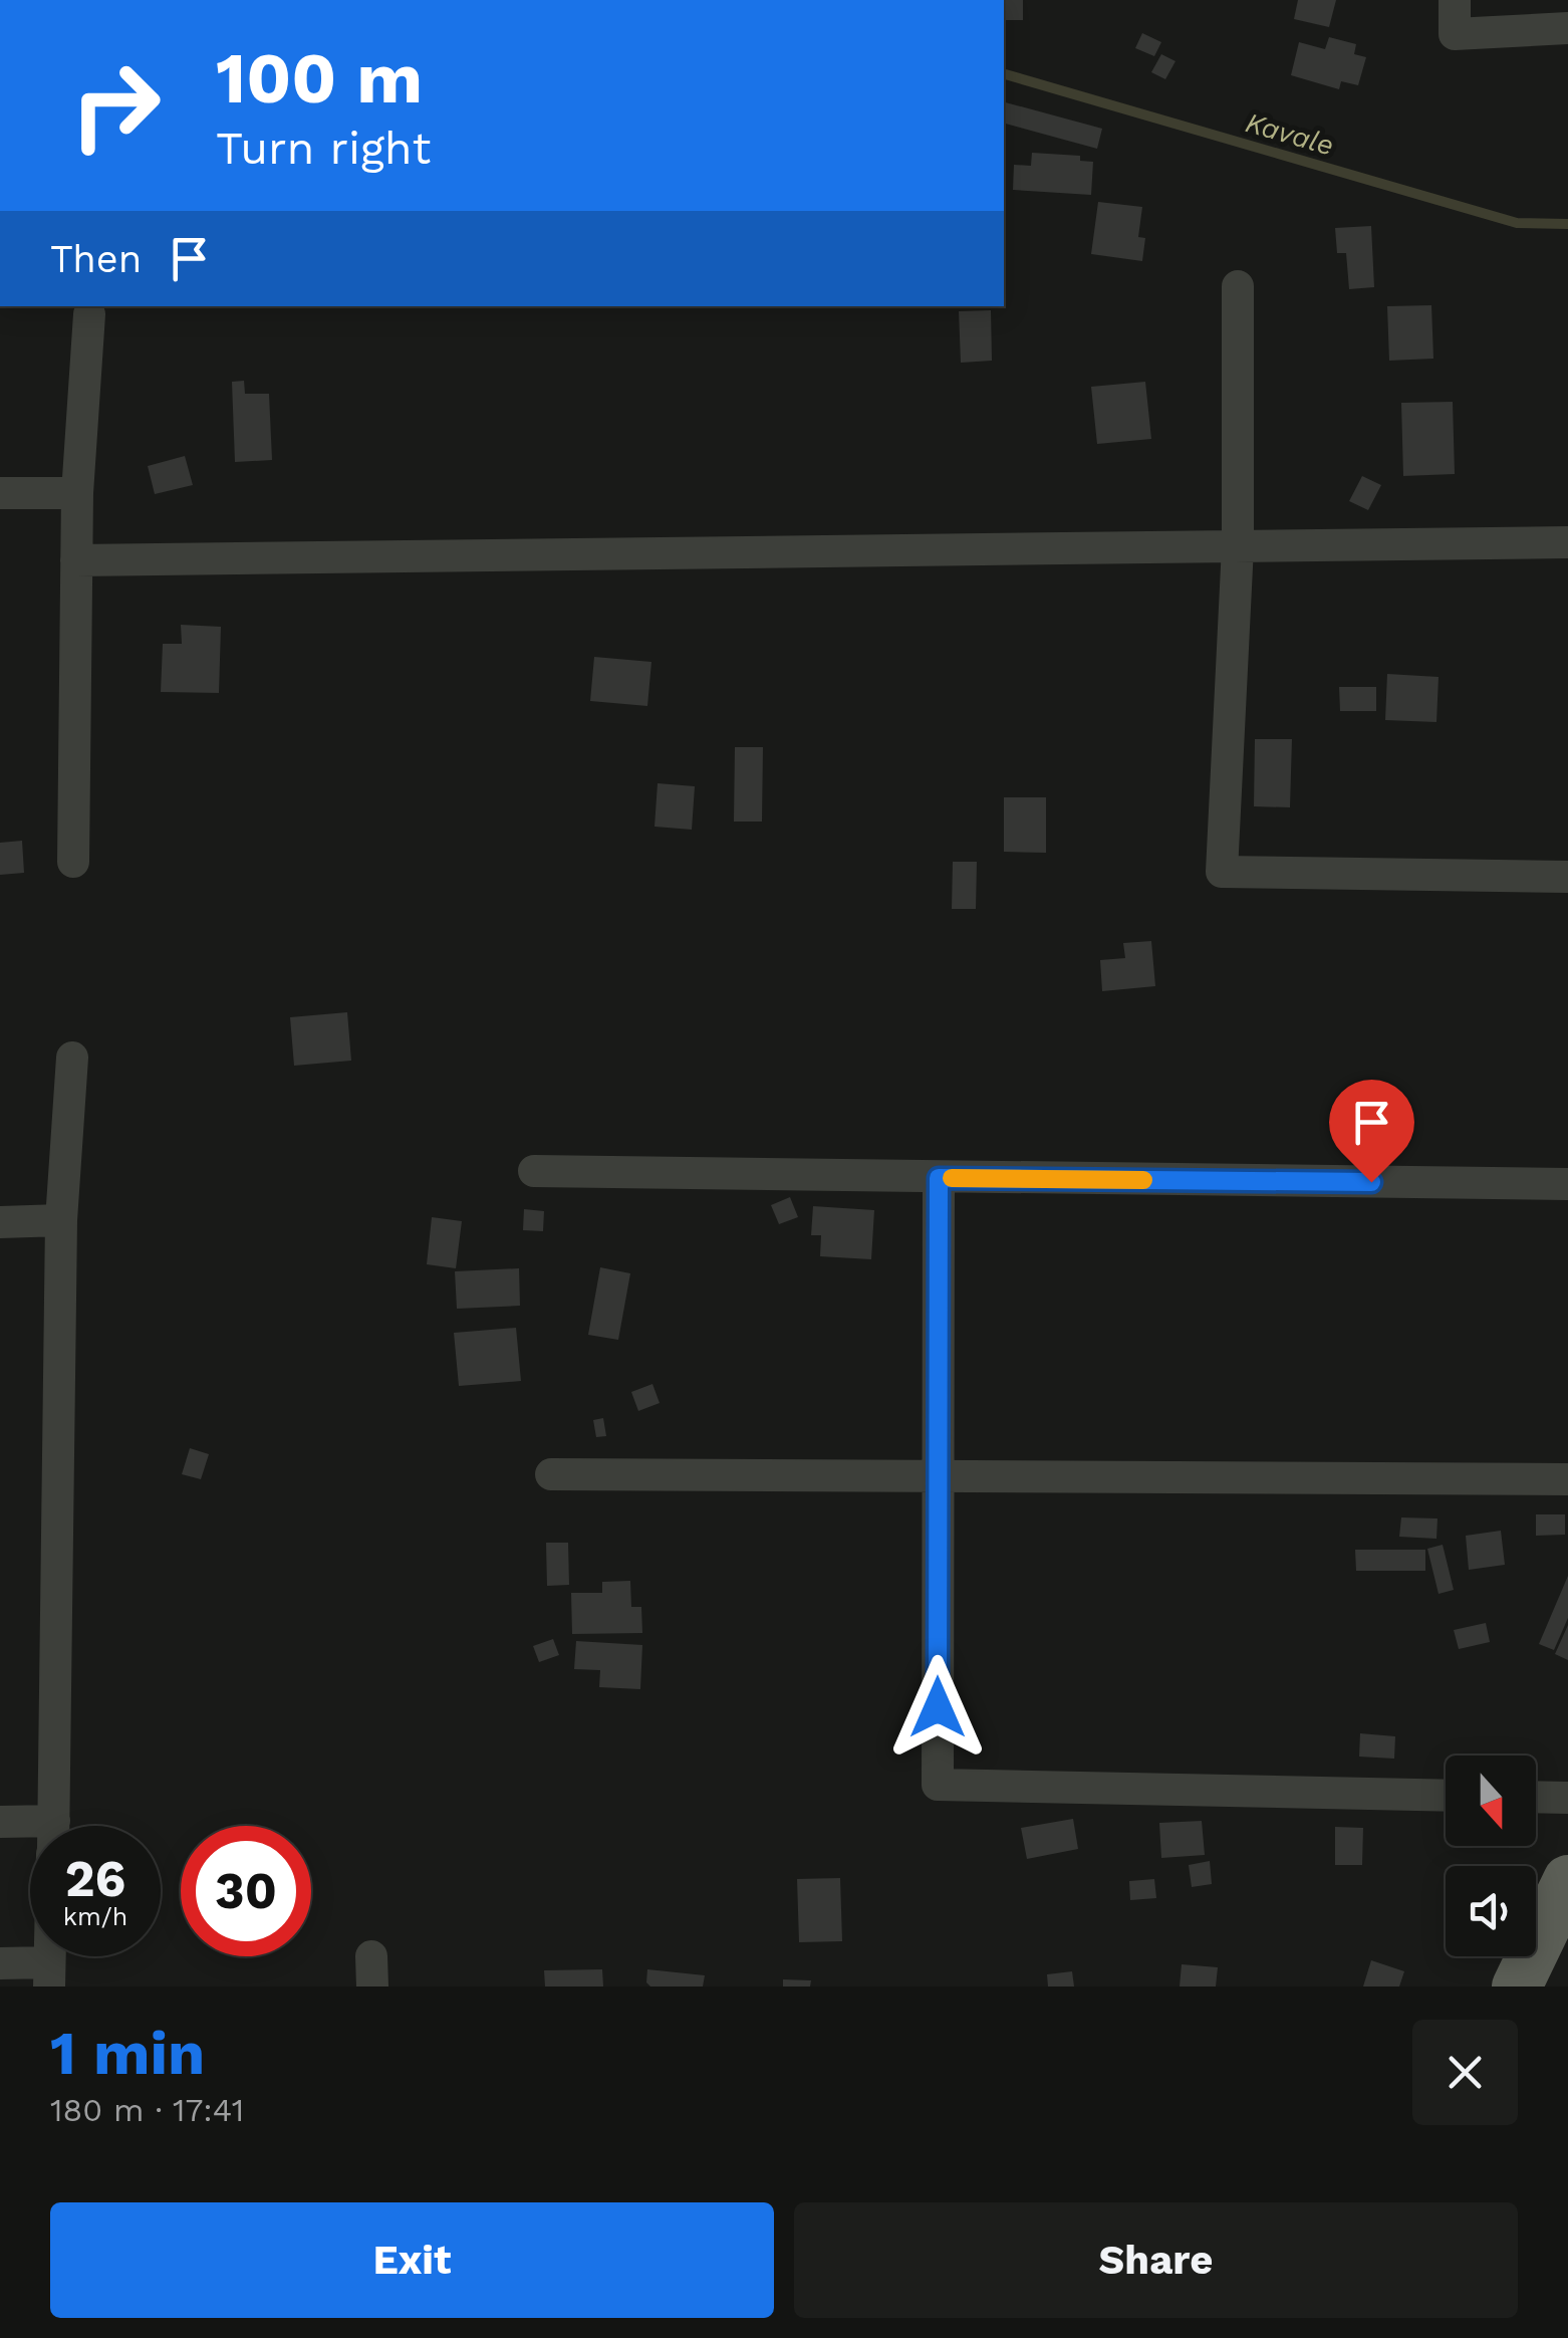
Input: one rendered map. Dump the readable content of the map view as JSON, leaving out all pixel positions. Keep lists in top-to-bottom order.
{
  "water": ["Kavale"],
  "north": "bottom",
  "page": {
    "turn": ["100 m", "Turn right"],
    "then": "Then",
    "speed": "26 km/h",
    "limit": "30",
    "heading": ["1 min", "180 m · 17:41"],
    "buttons": ["Exit", "Share"]
  }
}
